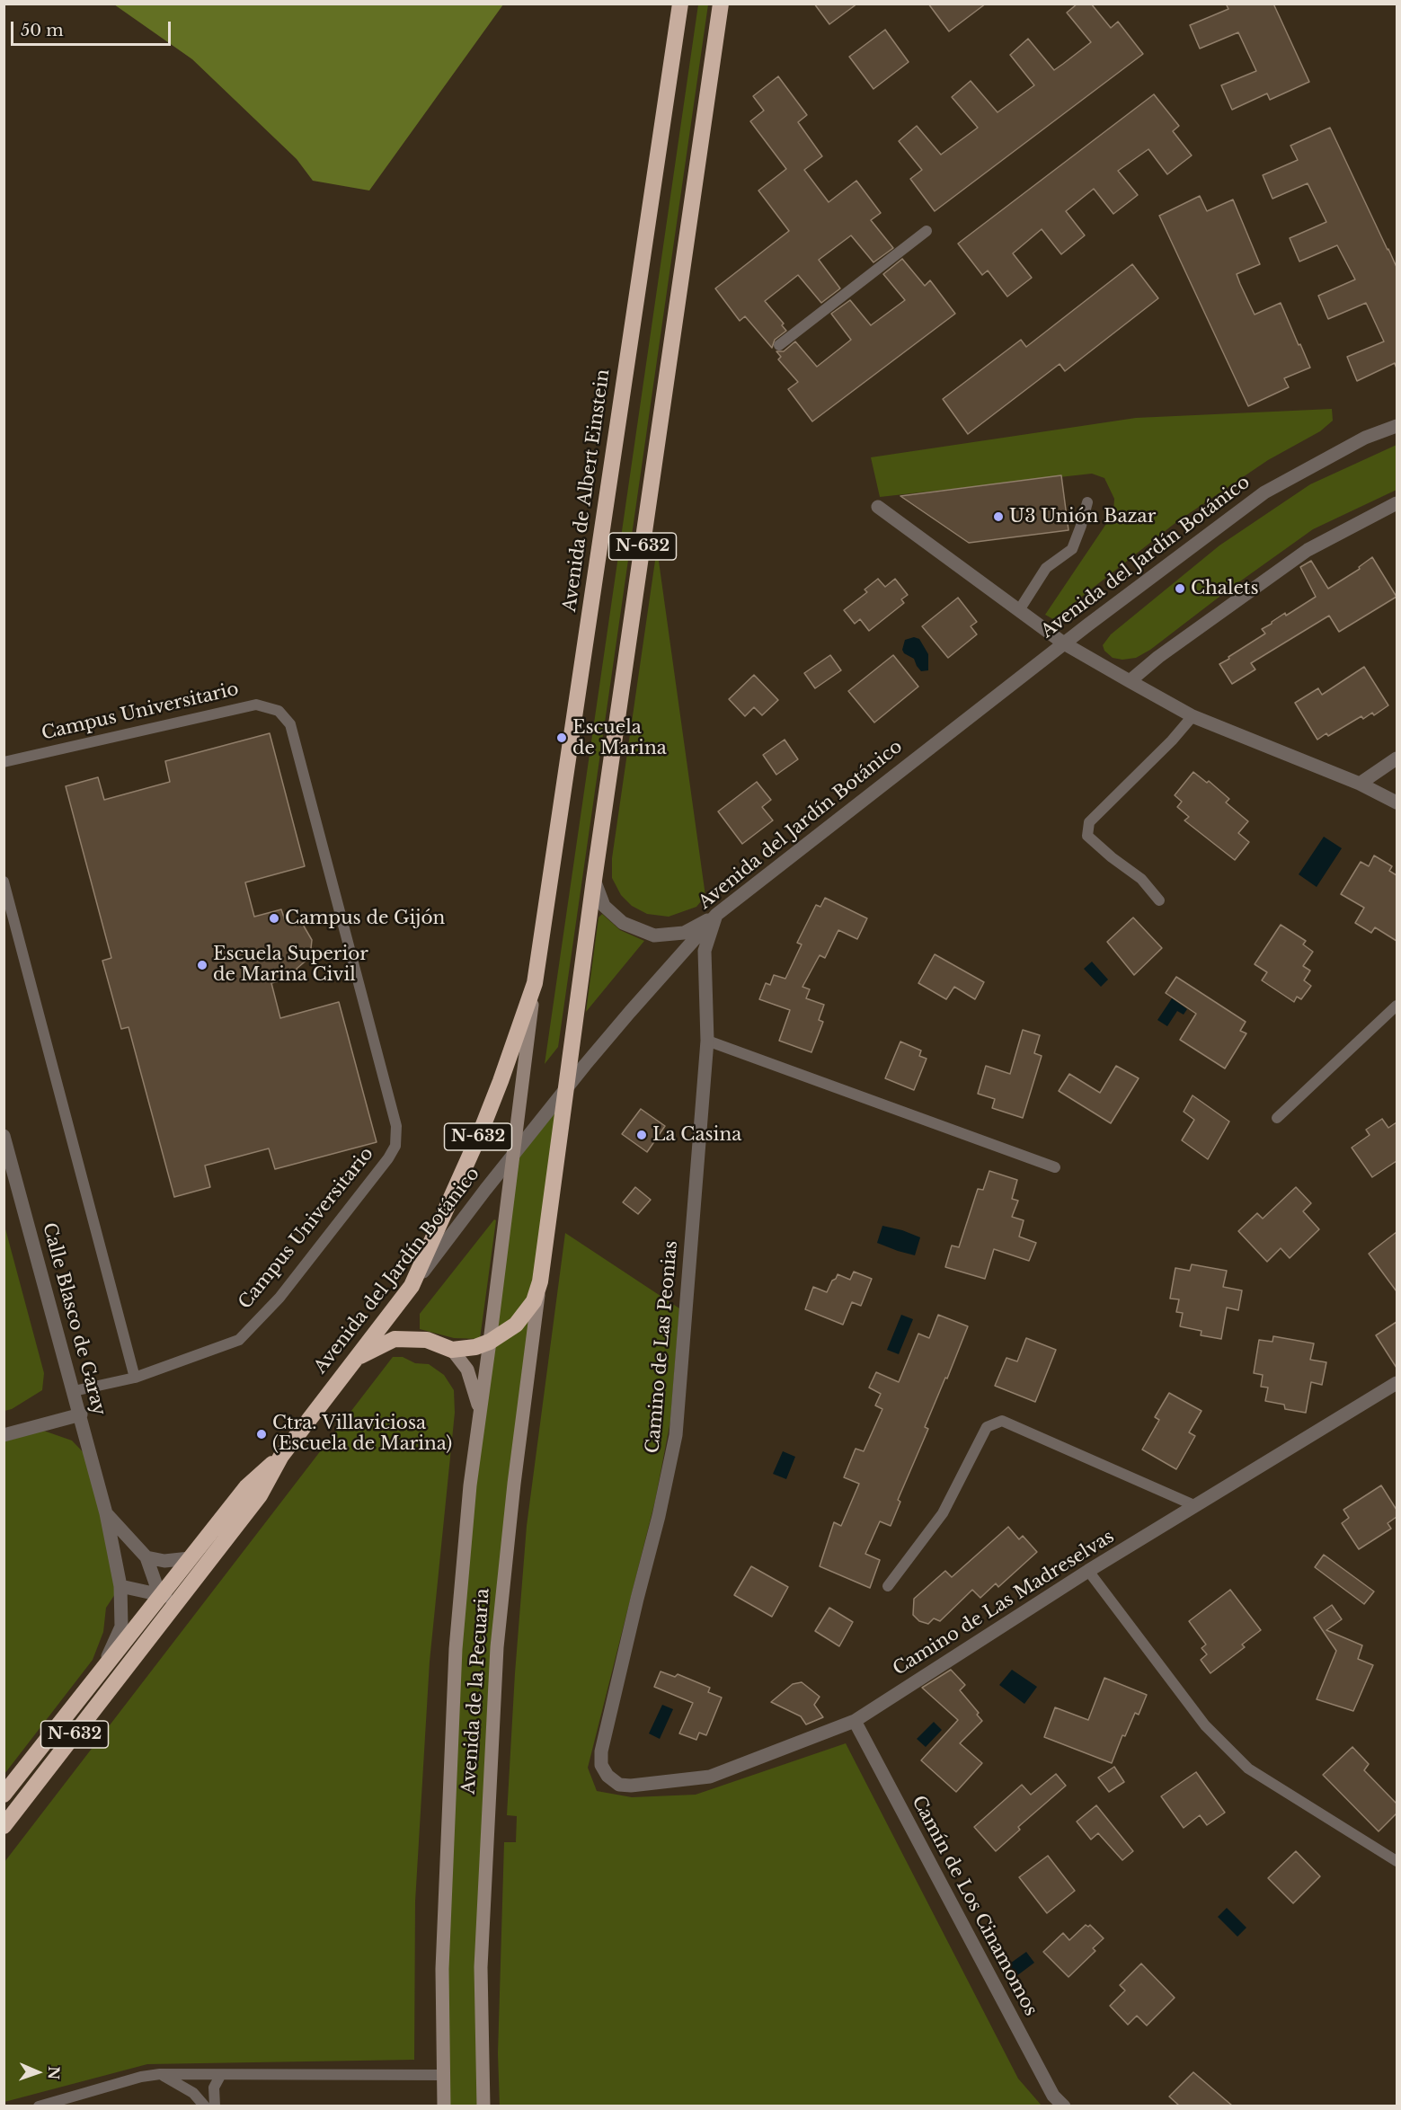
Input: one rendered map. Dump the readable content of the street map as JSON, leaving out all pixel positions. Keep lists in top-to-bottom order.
{
  "streets": {
    "highway": [
      "Avenida de Albert Einstein",
      "N-632",
      "Avenida del Jardín Botánico",
      "Avenida de la Pecuaria"
    ],
    "street": [
      "Calle Blasco de Garay",
      "Camino de Las Peonias",
      "Camino de Las Madreselvas",
      "Camín de Los Cinamomos"
    ],
    "lane": ["Campus Universitario"]
  },
  "crossings": [
    ["Avenida de Albert Einstein", "Avenida del Jardín Botánico"],
    ["Avenida de Albert Einstein", "Avenida de la Pecuaria"],
    ["N-632", "Avenida del Jardín Botánico"],
    ["N-632", "Avenida de la Pecuaria"],
    ["Avenida del Jardín Botánico", "Calle Blasco de Garay"],
    ["Avenida del Jardín Botánico", "Camino de Las Peonias"],
    ["Avenida del Jardín Botánico", "Avenida de la Pecuaria"],
    ["Campus Universitario", "Calle Blasco de Garay"],
    ["Camino de Las Peonias", "Camino de Las Madreselvas"],
    ["Camino de Las Madreselvas", "Camín de Los Cinamomos"]
  ],
  "places": [
    "U3 Unión Bazar",
    "Chalets",
    "Escuela de Marina",
    "Campus de Gijón",
    "Escuela Superior de Marina Civil",
    "La Casina",
    "Ctra. Villaviciosa (Escuela de Marina)"
  ],
  "scale_bar": "50 m",
  "north": "right"
}
